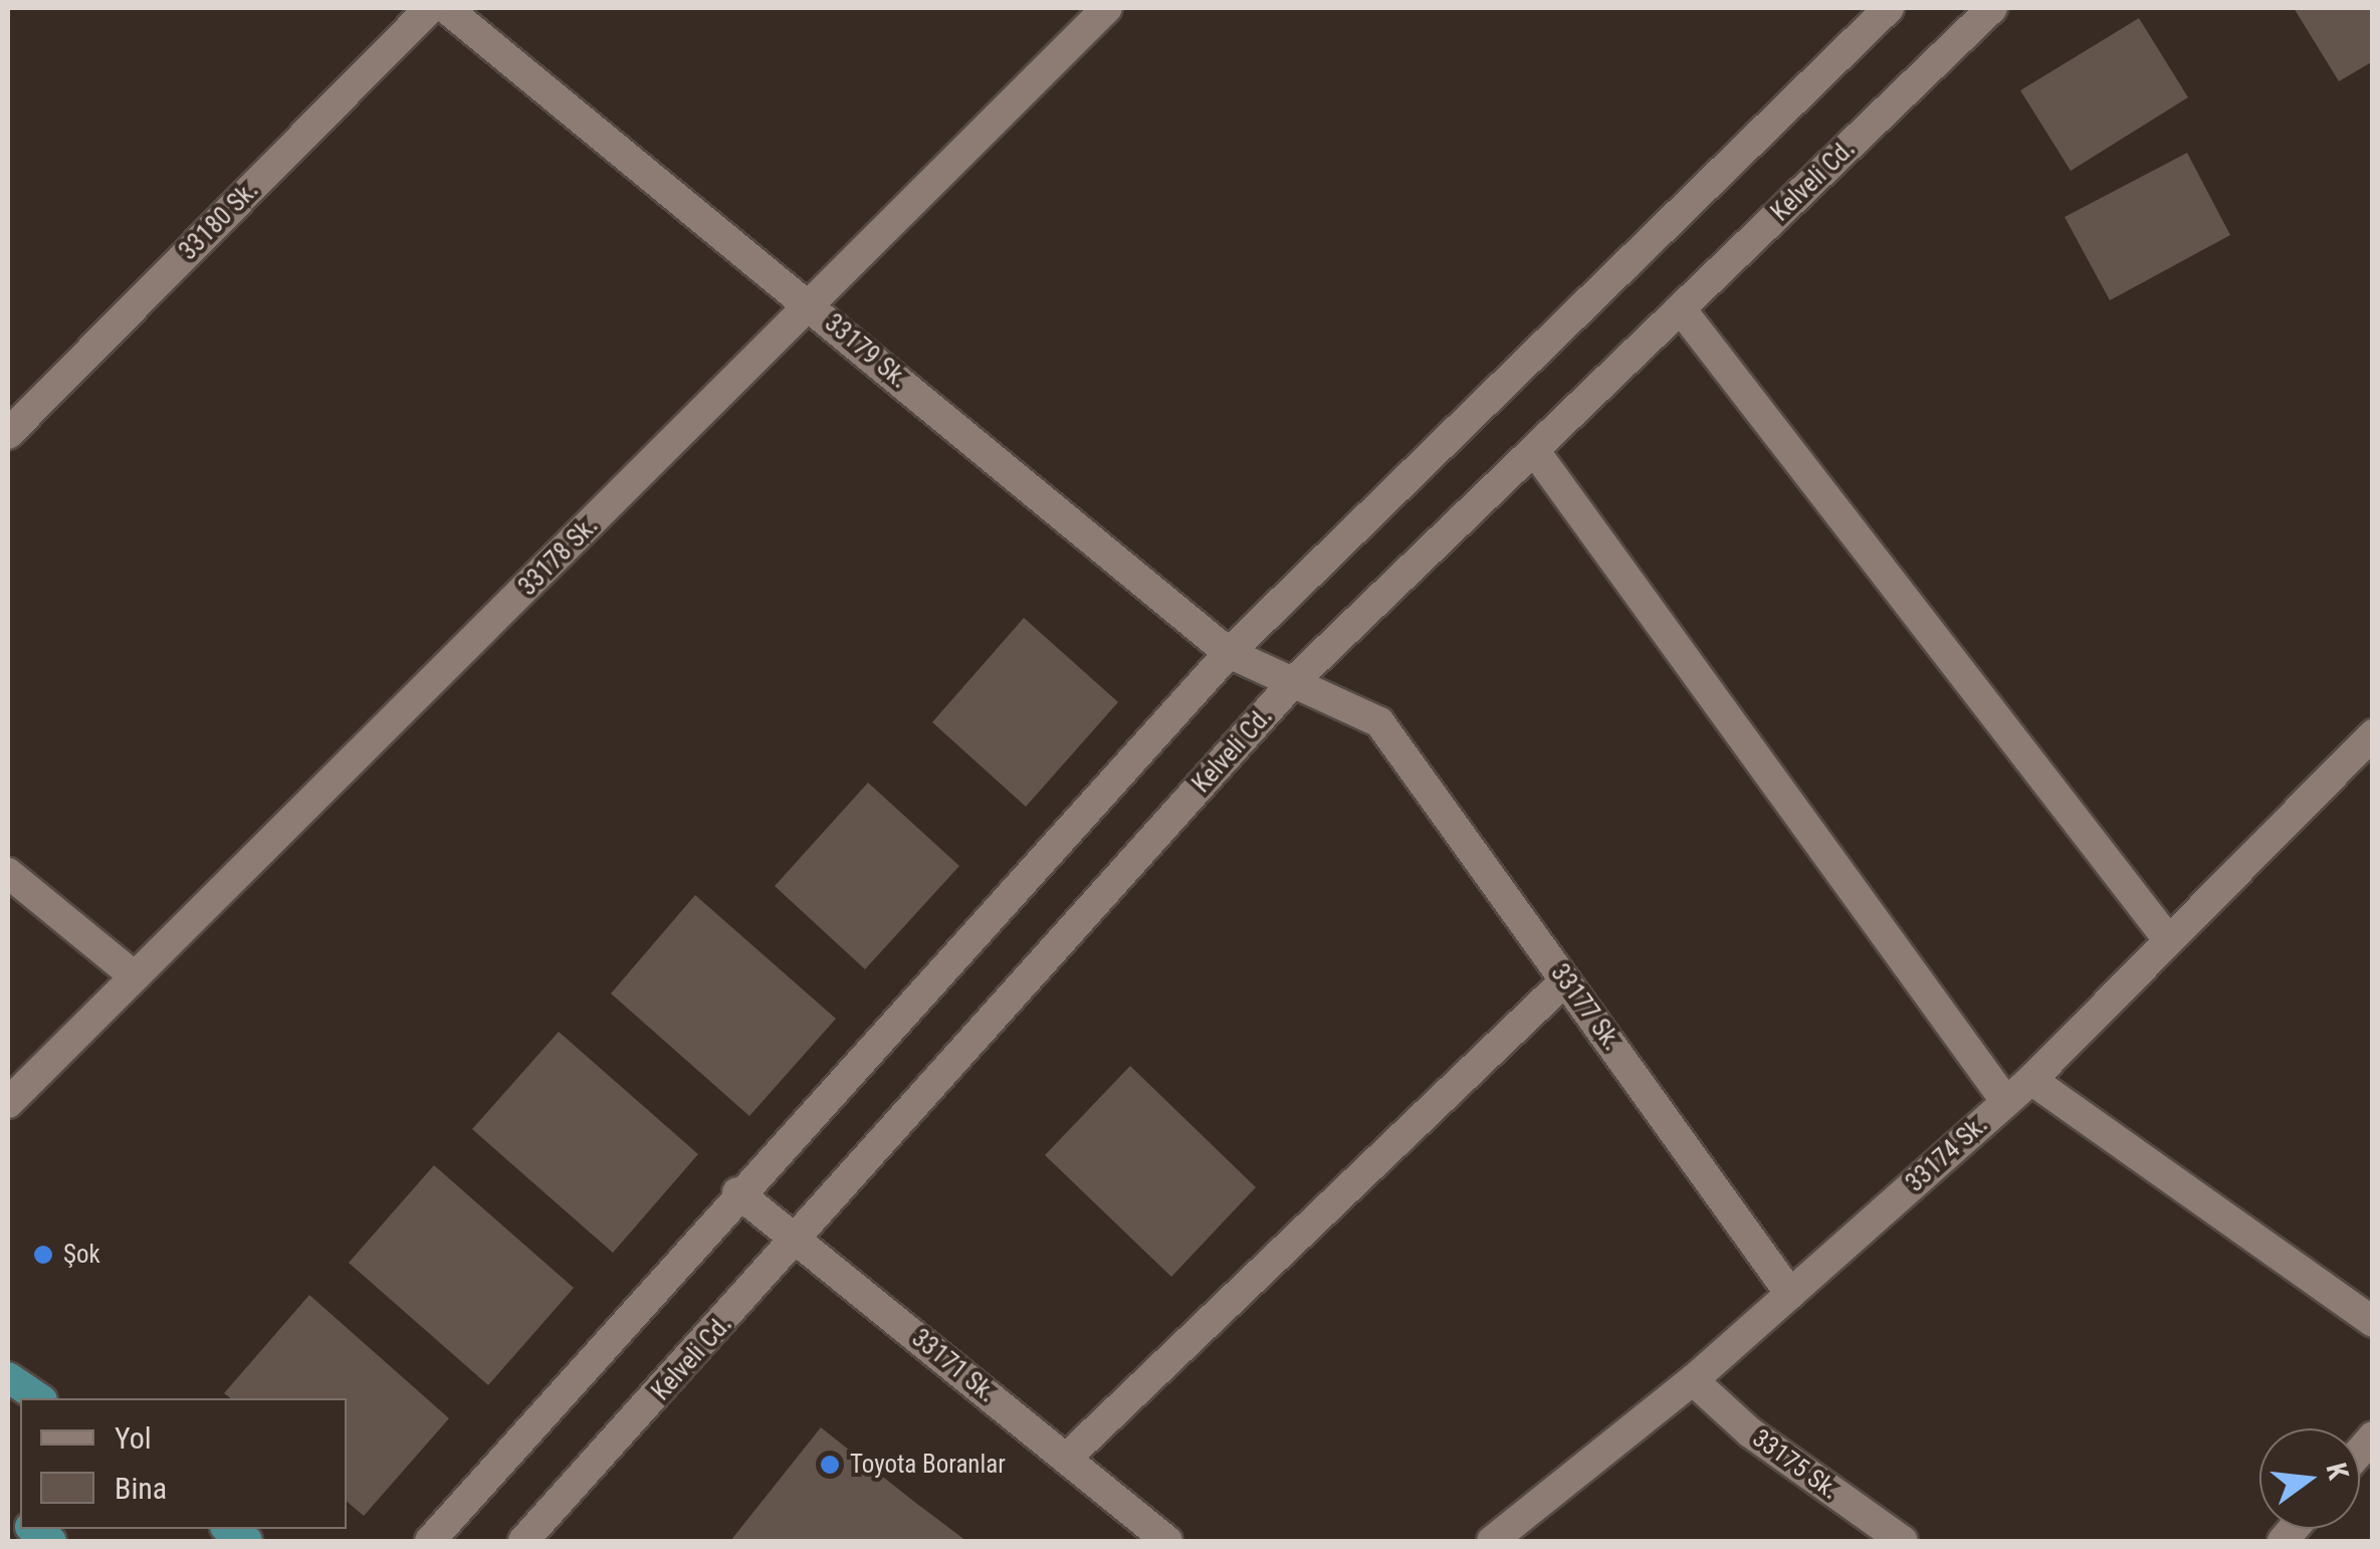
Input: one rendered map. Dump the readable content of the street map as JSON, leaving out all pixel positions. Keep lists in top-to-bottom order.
{
  "streets": {
    "street": [
      "Kelveli Cd.",
      "33180 Sk.",
      "33179 Sk.",
      "33178 Sk.",
      "33177 Sk.",
      "33174 Sk.",
      "33171 Sk.",
      "33175 Sk."
    ]
  },
  "crossings": [
    ["Kelveli Cd.", "33179 Sk."],
    ["Kelveli Cd.", "33171 Sk."],
    ["33179 Sk.", "33178 Sk."],
    ["33179 Sk.", "33177 Sk."],
    ["33177 Sk.", "33174 Sk."],
    ["33174 Sk.", "33175 Sk."]
  ],
  "places": ["Şok", "Toyota Boranlar"],
  "legend": ["Yol", "Bina"],
  "north": "right"
}
